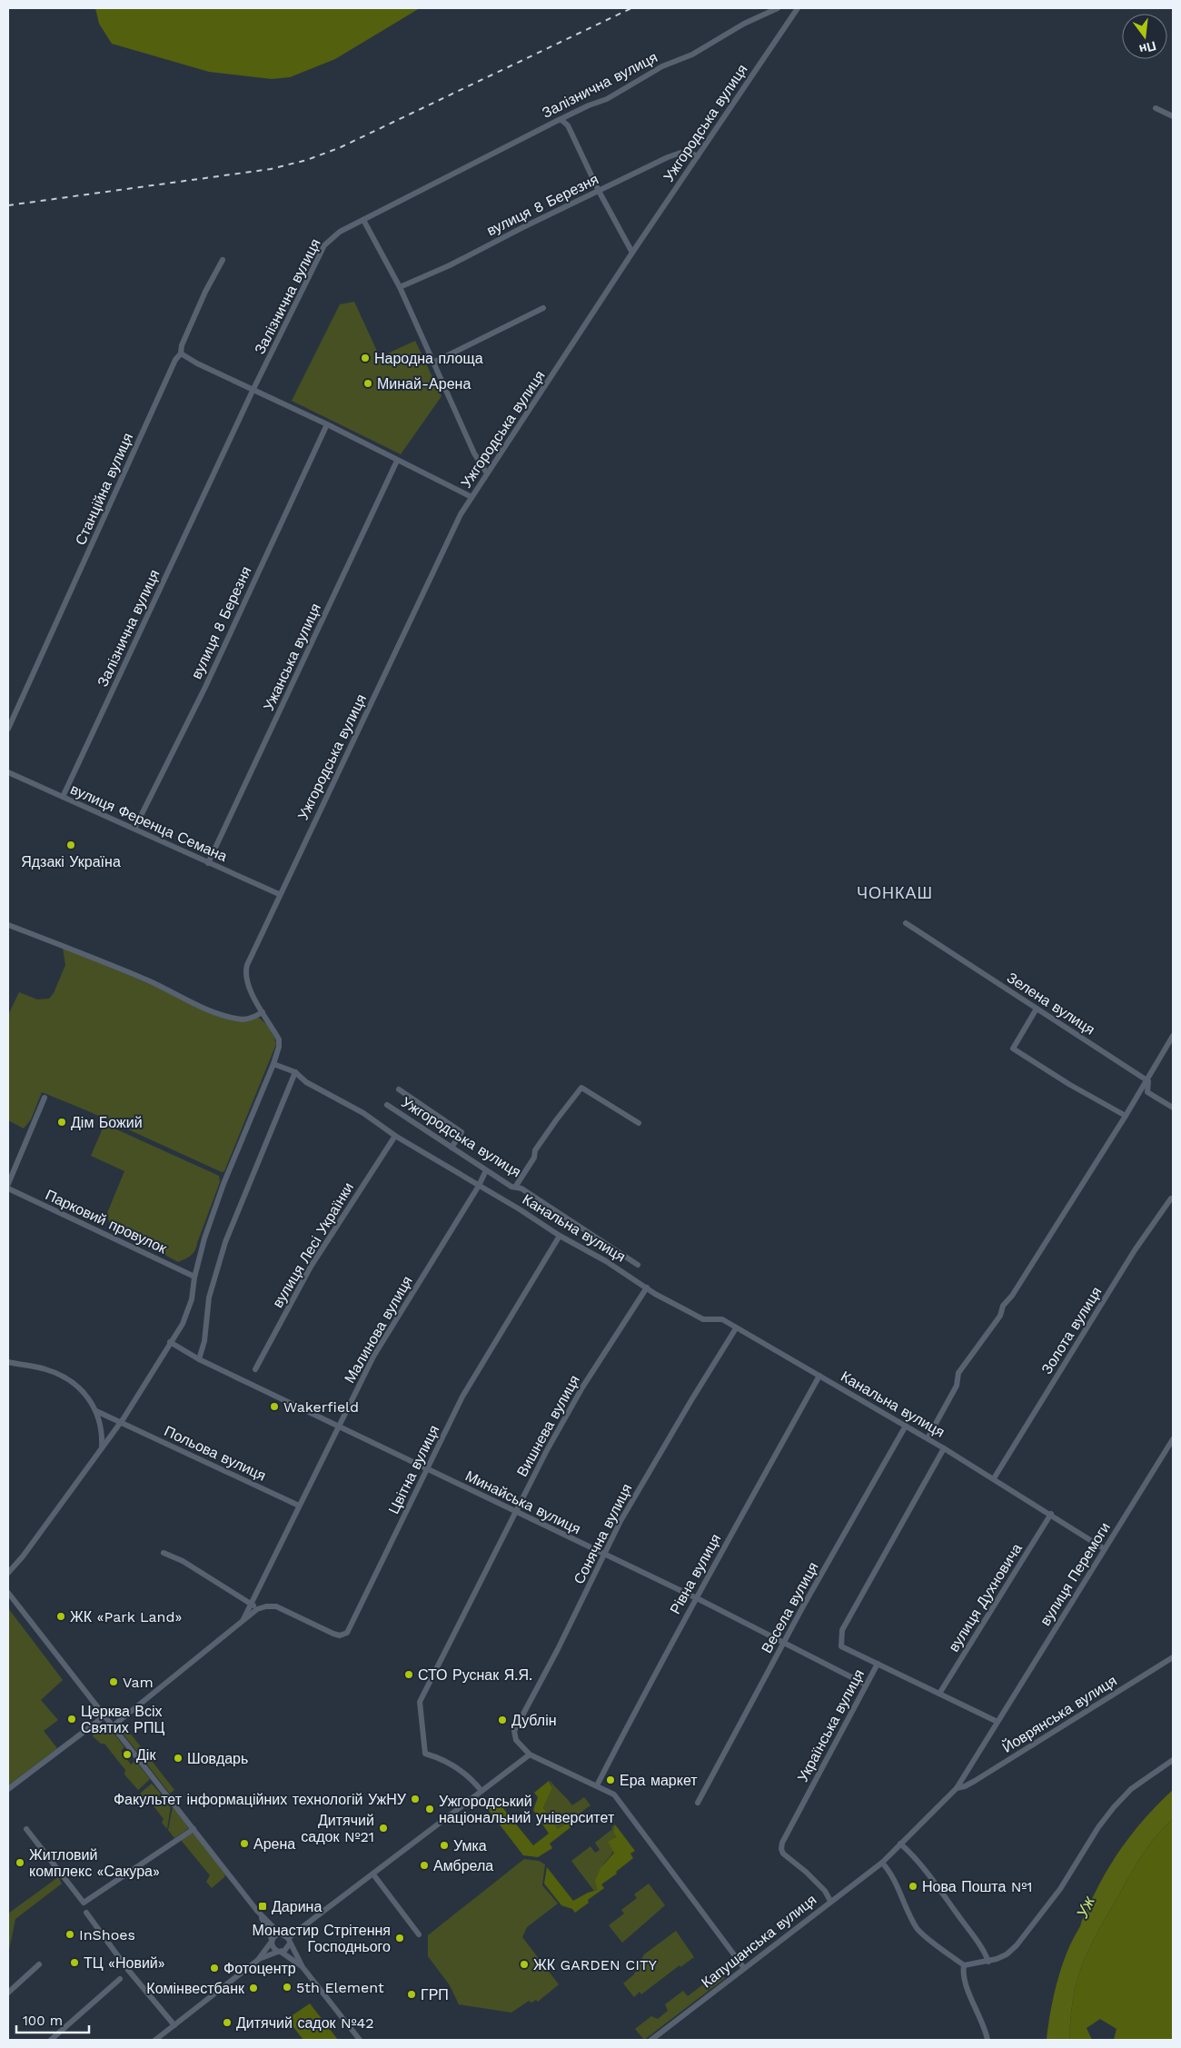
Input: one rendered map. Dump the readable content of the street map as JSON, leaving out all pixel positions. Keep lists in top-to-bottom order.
{
  "streets": {
    "street": [
      "Залізнична вулиця",
      "Ужгородська вулиця",
      "вулиця 8 Березня",
      "Станційна вулиця",
      "Ужанська вулиця",
      "вулиця Ференца Семана",
      "Зелена вулиця",
      "Парковий провулок",
      "Канальна вулиця",
      "вулиця Лесі Українки",
      "Малинова вулиця",
      "Золота вулиця",
      "Вишнева вулиця",
      "Польова вулиця",
      "Цвітна вулиця",
      "Минайська вулиця",
      "Сонячна вулиця",
      "Рівна вулиця",
      "вулиця Перемоги",
      "вулиця Духновича",
      "Весела вулиця",
      "Йоврянська вулиця",
      "Українська вулиця",
      "Капушанська вулиця"
    ]
  },
  "crossings": [
    ["Залізнична вулиця", "вулиця Ференца Семана"],
    ["Ужгородська вулиця", "вулиця 8 Березня"],
    ["Ужгородська вулиця", "вулиця Ференца Семана"],
    ["Ужгородська вулиця", "Парковий провулок"],
    ["Ужгородська вулиця", "Канальна вулиця"],
    ["Ужгородська вулиця", "Малинова вулиця"],
    ["Ужгородська вулиця", "Польова вулиця"],
    ["Ужгородська вулиця", "Минайська вулиця"],
    ["вулиця 8 Березня", "вулиця Ференца Семана"],
    ["Ужанська вулиця", "вулиця Ференца Семана"],
    ["Канальна вулиця", "вулиця Лесі Українки"],
    ["Канальна вулиця", "Малинова вулиця"],
    ["Канальна вулиця", "Золота вулиця"],
    ["Канальна вулиця", "Вишнева вулиця"],
    ["Канальна вулиця", "Цвітна вулиця"],
    ["Канальна вулиця", "Сонячна вулиця"],
    ["Канальна вулиця", "Рівна вулиця"],
    ["Канальна вулиця", "вулиця Перемоги"],
    ["Канальна вулиця", "вулиця Духновича"],
    ["Канальна вулиця", "Весела вулиця"],
    ["Канальна вулиця", "Українська вулиця"],
    ["Малинова вулиця", "Польова вулиця"],
    ["Малинова вулиця", "Минайська вулиця"],
    ["Вишнева вулиця", "Минайська вулиця"],
    ["Цвітна вулиця", "Минайська вулиця"],
    ["Минайська вулиця", "Сонячна вулиця"],
    ["Минайська вулиця", "Рівна вулиця"],
    ["Минайська вулиця", "Весела вулиця"],
    ["Минайська вулиця", "Українська вулиця"],
    ["вулиця Перемоги", "Йоврянська вулиця"],
    ["вулиця Перемоги", "Капушанська вулиця"],
    ["Українська вулиця", "Капушанська вулиця"]
  ],
  "districts": ["ЧОНКАШ"],
  "water": ["Уж"],
  "places": {
    "other": [
      "Народна площа",
      "Минай-Арена",
      "Ядзакі Україна",
      "Дім Божий",
      "Wakerfield",
      "ЖК «Park Land»",
      "СТО Руснак Я.Я.",
      "Vam",
      "Церква Всіх Святих РПЦ",
      "Дублін",
      "Дік",
      "Шовдарь",
      "Ера маркет",
      "Факультет інформаційних технологій УжНУ",
      "Ужгородський національний університет",
      "Дитячий садок №21",
      "Арена",
      "Умка",
      "Житловий комплекс «Сакура»",
      "Амбрела",
      "Нова Пошта №1",
      "InShoes",
      "Монастир Стрітення Господнього",
      "ТЦ «Новий»",
      "ЖК GARDEN CITY",
      "Фотоцентр",
      "5th Element",
      "Комінвестбанк",
      "ГРП",
      "Дитячий садок №42"
    ],
    "transit": ["Дарина"]
  },
  "scale_bar": "100 m",
  "north": "bottom"
}
